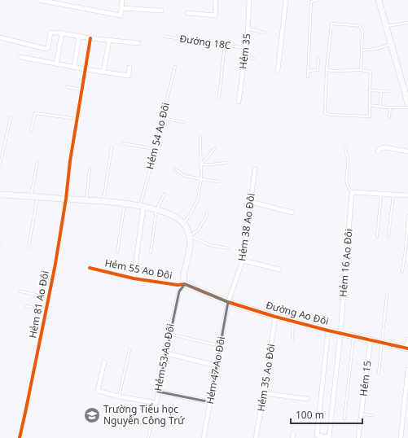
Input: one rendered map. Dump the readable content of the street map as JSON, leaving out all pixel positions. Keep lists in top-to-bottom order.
{
  "streets": {
    "street": [
      "Hẻm 35",
      "Hẻm 38 Ao Đôi",
      "Hẻm 16 Ao Đôi",
      "Hẻm 55 Ao Đôi",
      "Hẻm 81 Ao Đôi",
      "Đường Ao Đôi",
      "Hẻm 53 Ao Đôi",
      "Hẻm 47 Ao Đôi",
      "Hẻm 35 Ao Đôi",
      "Hẻm 15"
    ],
    "lane": ["Đướng 18C", "Hẻm 54 Ao Đôi"]
  },
  "crossings": [
    ["Đướng 18C", "Hẻm 35"],
    ["Hẻm 38 Ao Đôi", "Đường Ao Đôi"],
    ["Hẻm 38 Ao Đôi", "Hẻm 47 Ao Đôi"],
    ["Hẻm 16 Ao Đôi", "Đường Ao Đôi"],
    ["Hẻm 55 Ao Đôi", "Đường Ao Đôi"],
    ["Hẻm 55 Ao Đôi", "Hẻm 53 Ao Đôi"],
    ["Đường Ao Đôi", "Hẻm 53 Ao Đôi"],
    ["Đường Ao Đôi", "Hẻm 47 Ao Đôi"],
    ["Đường Ao Đôi", "Hẻm 35 Ao Đôi"],
    ["Đường Ao Đôi", "Hẻm 15"]
  ],
  "places": {
    "school or university": ["Trường Tiểu học Nguyễn Công Trứ"]
  },
  "scale_bar": "100 m"
}
